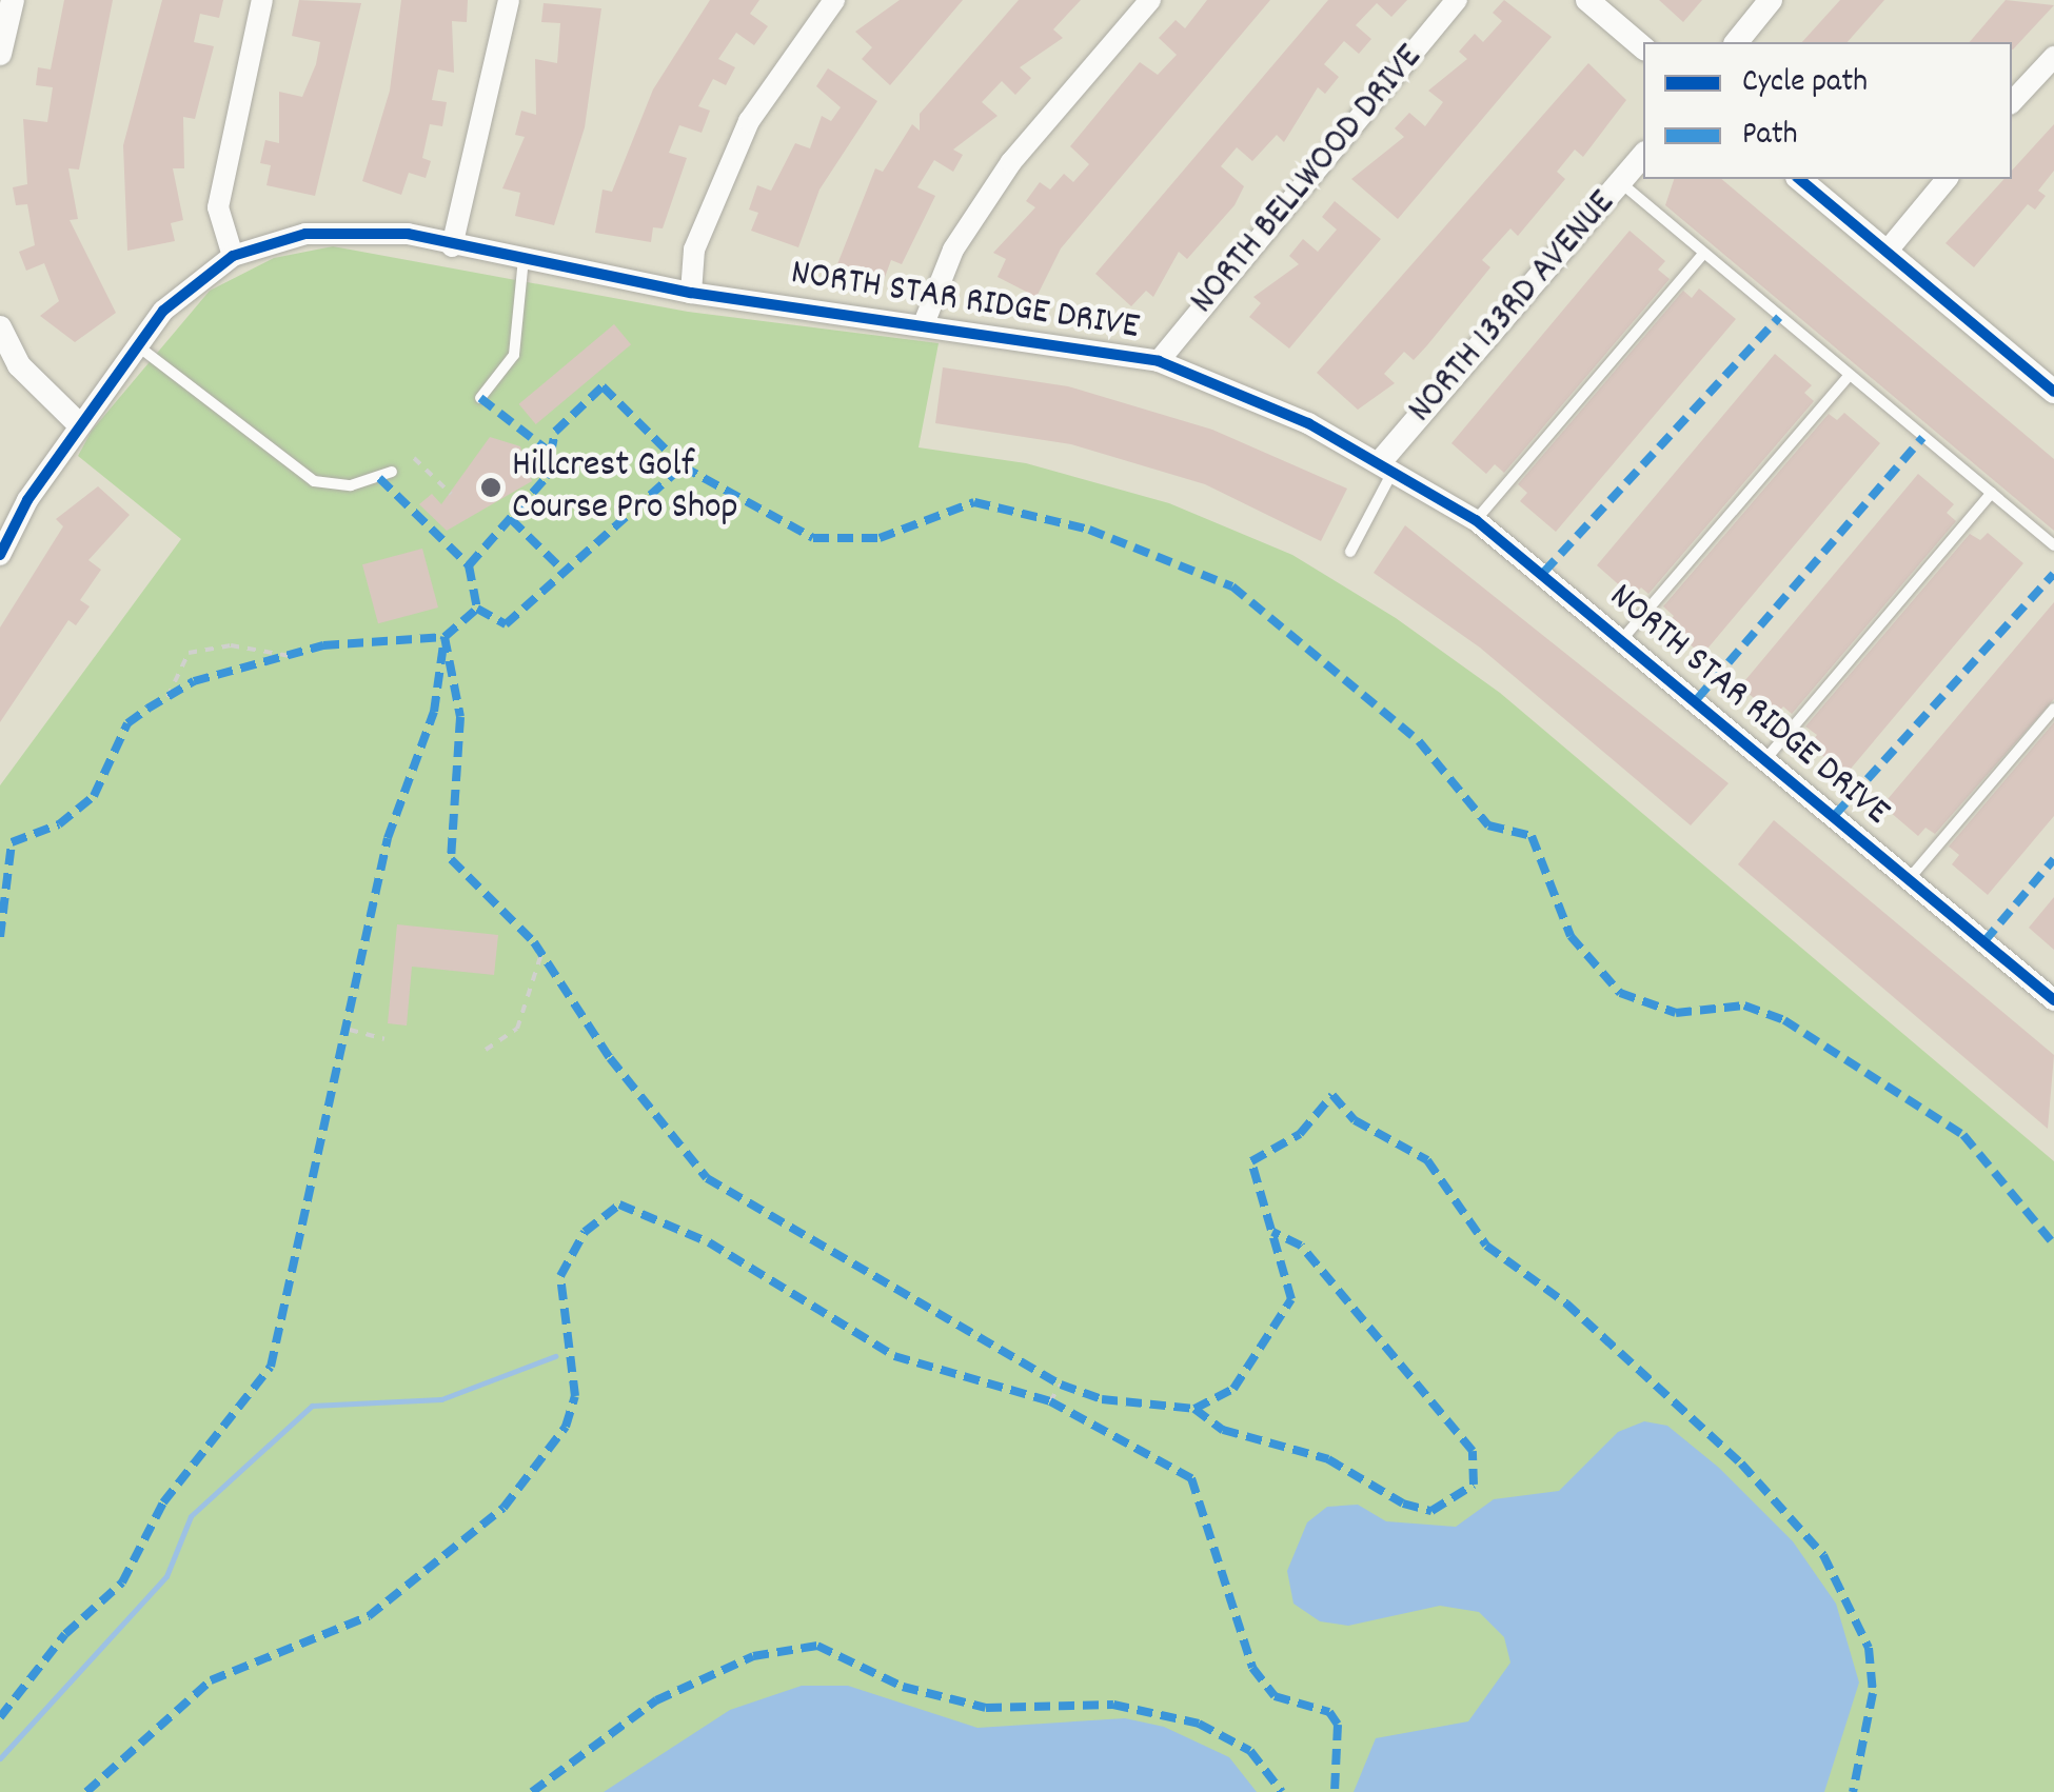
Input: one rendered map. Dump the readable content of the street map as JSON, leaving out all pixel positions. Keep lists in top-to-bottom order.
{
  "streets": {
    "street": ["NORTH BELLWOOD DRIVE", "NORTH STAR RIDGE DRIVE", "NORTH 133RD AVENUE"]
  },
  "crossings": [
    ["NORTH BELLWOOD DRIVE", "NORTH STAR RIDGE DRIVE"],
    ["NORTH STAR RIDGE DRIVE", "NORTH 133RD AVENUE"]
  ],
  "places": ["Hillcrest Golf Course Pro Shop"],
  "legend": ["Cycle path", "Path"]
}
